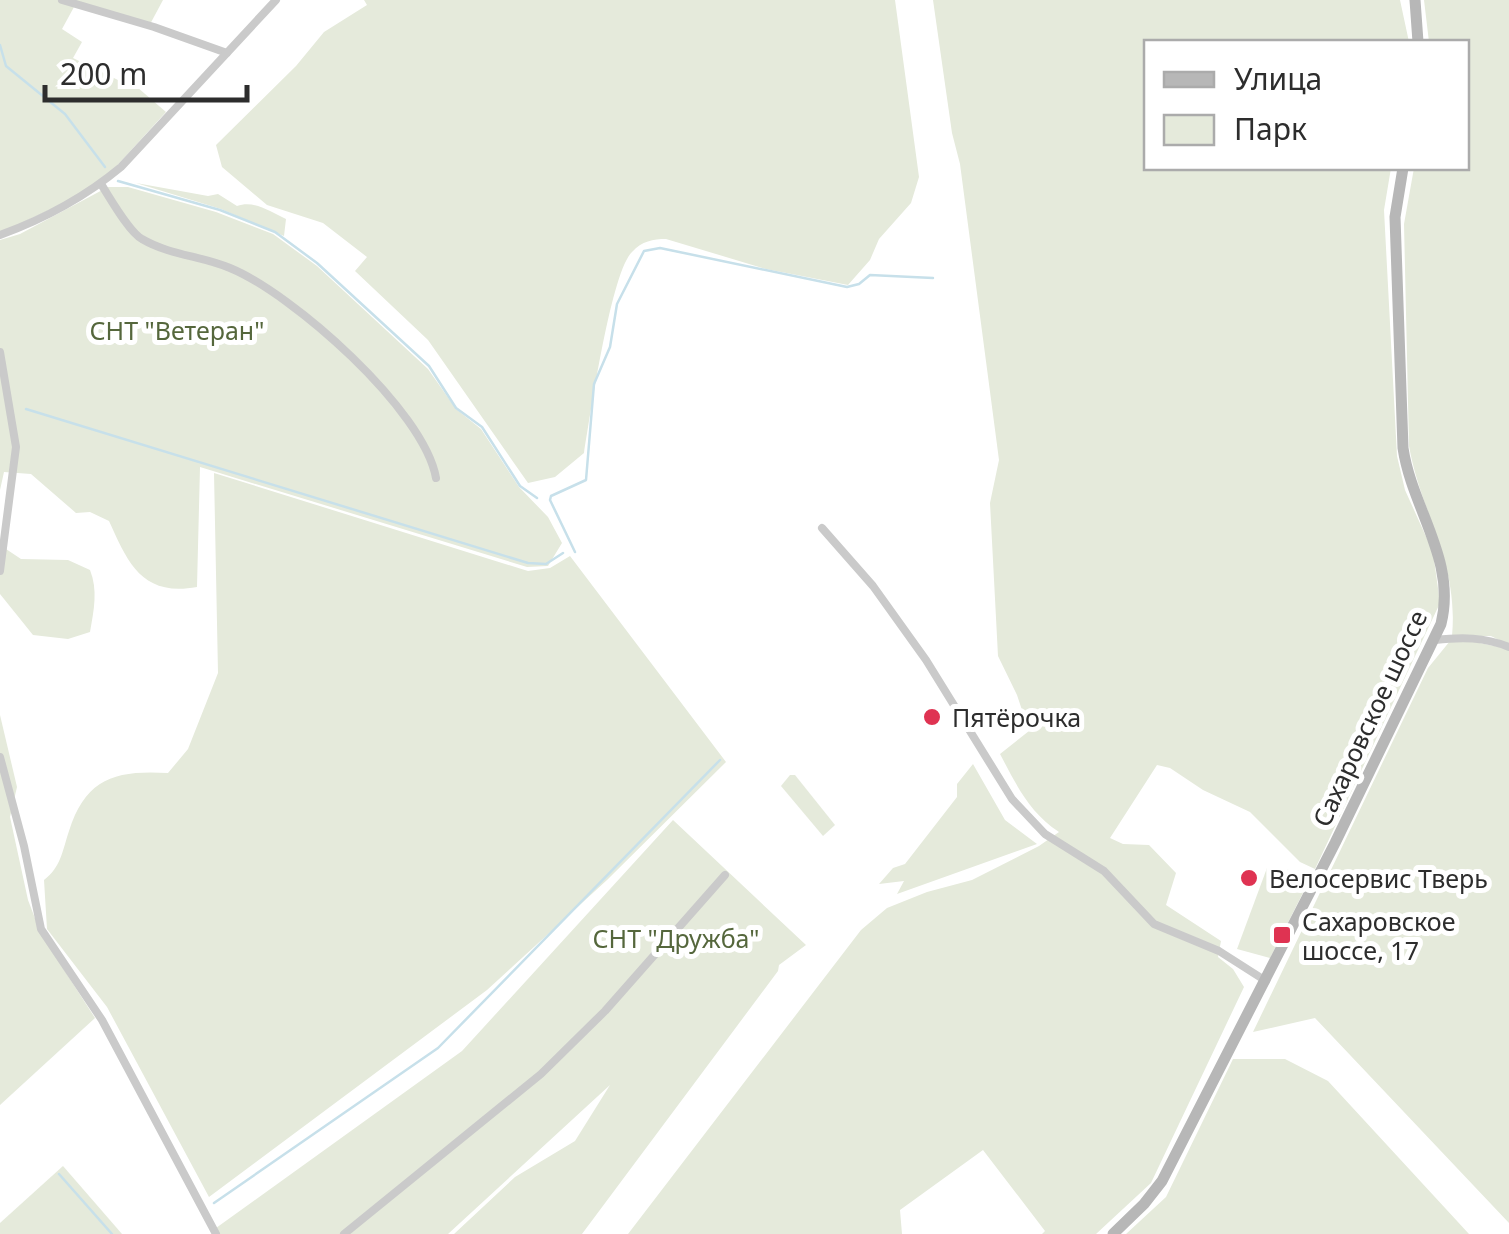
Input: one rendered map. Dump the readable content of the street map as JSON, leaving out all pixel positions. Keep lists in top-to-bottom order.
{
  "streets": {
    "main road": ["Сахаровское шоссе"]
  },
  "parks": ["СНТ \"Ветеран\"", "СНТ \"Дружба\""],
  "places": {
    "other": ["Пятёрочка", "Велосервис Тверь"],
    "transit": ["Сахаровское шоссе, 17"]
  },
  "legend": ["Улица", "Парк"],
  "scale_bar": "200 m"
}
